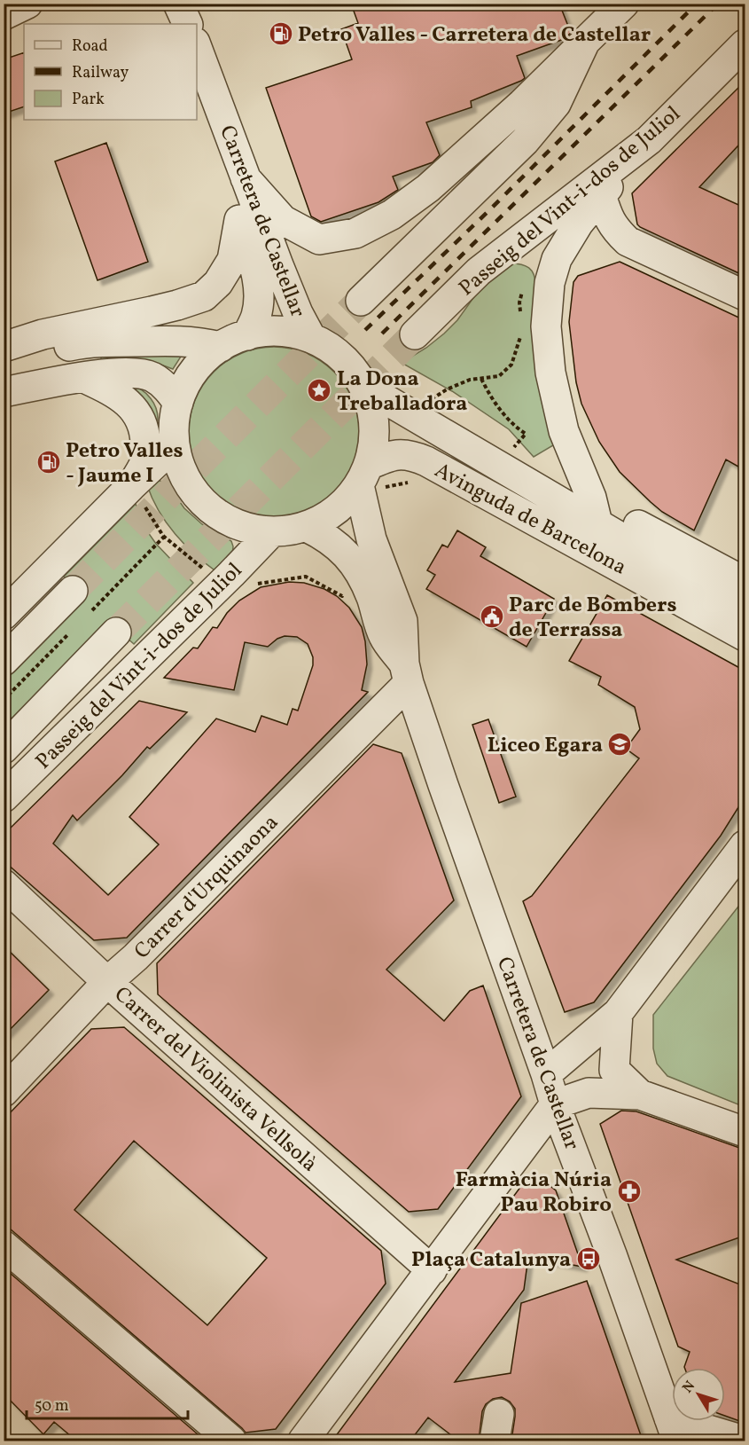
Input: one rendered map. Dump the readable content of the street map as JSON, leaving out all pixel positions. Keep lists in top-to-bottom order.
{
  "streets": {
    "street": [
      "Passeig del Vint-i-dos de Juliol",
      "Carretera de Castellar",
      "Avinguda de Barcelona",
      "Carrer d'Urquinaona",
      "Carrer del Violinista Vellsolà"
    ]
  },
  "crossings": [
    ["Carretera de Castellar", "Avinguda de Barcelona"],
    ["Carretera de Castellar", "Carrer d'Urquinaona"],
    ["Carrer d'Urquinaona", "Carrer del Violinista Vellsolà"]
  ],
  "places": {
    "fuel station": ["Petro Valles - Carretera de Castellar", "Petro Valles - Jaume I"],
    "place": ["La Dona Treballadora"],
    "public building": ["Parc de Bombers de Terrassa"],
    "school or university": ["Liceo Egara"],
    "pharmacy": ["Farmàcia Núria Pau Robiro"],
    "bus stop": ["Plaça Catalunya"]
  },
  "legend": ["Road", "Railway", "Park"],
  "scale_bar": "50 m",
  "north": "top left"
}
